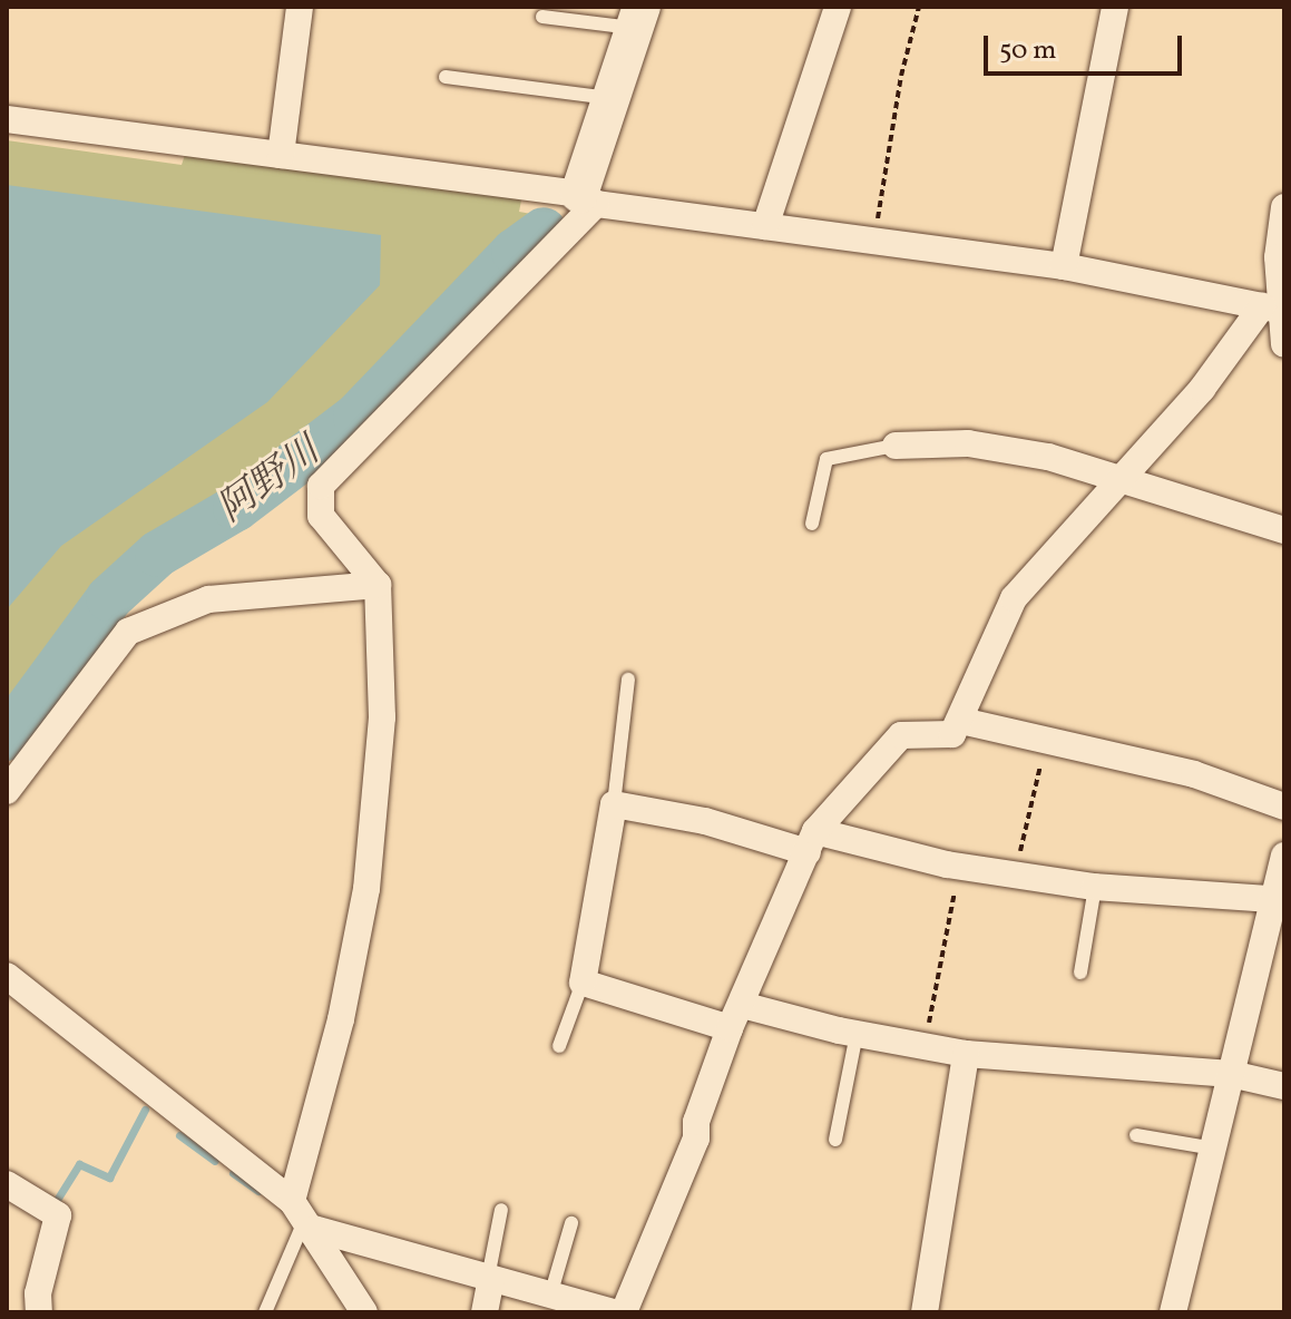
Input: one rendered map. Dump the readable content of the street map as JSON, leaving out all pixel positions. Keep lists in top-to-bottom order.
{
  "water": ["阿野川"],
  "scale_bar": "50 m"
}
